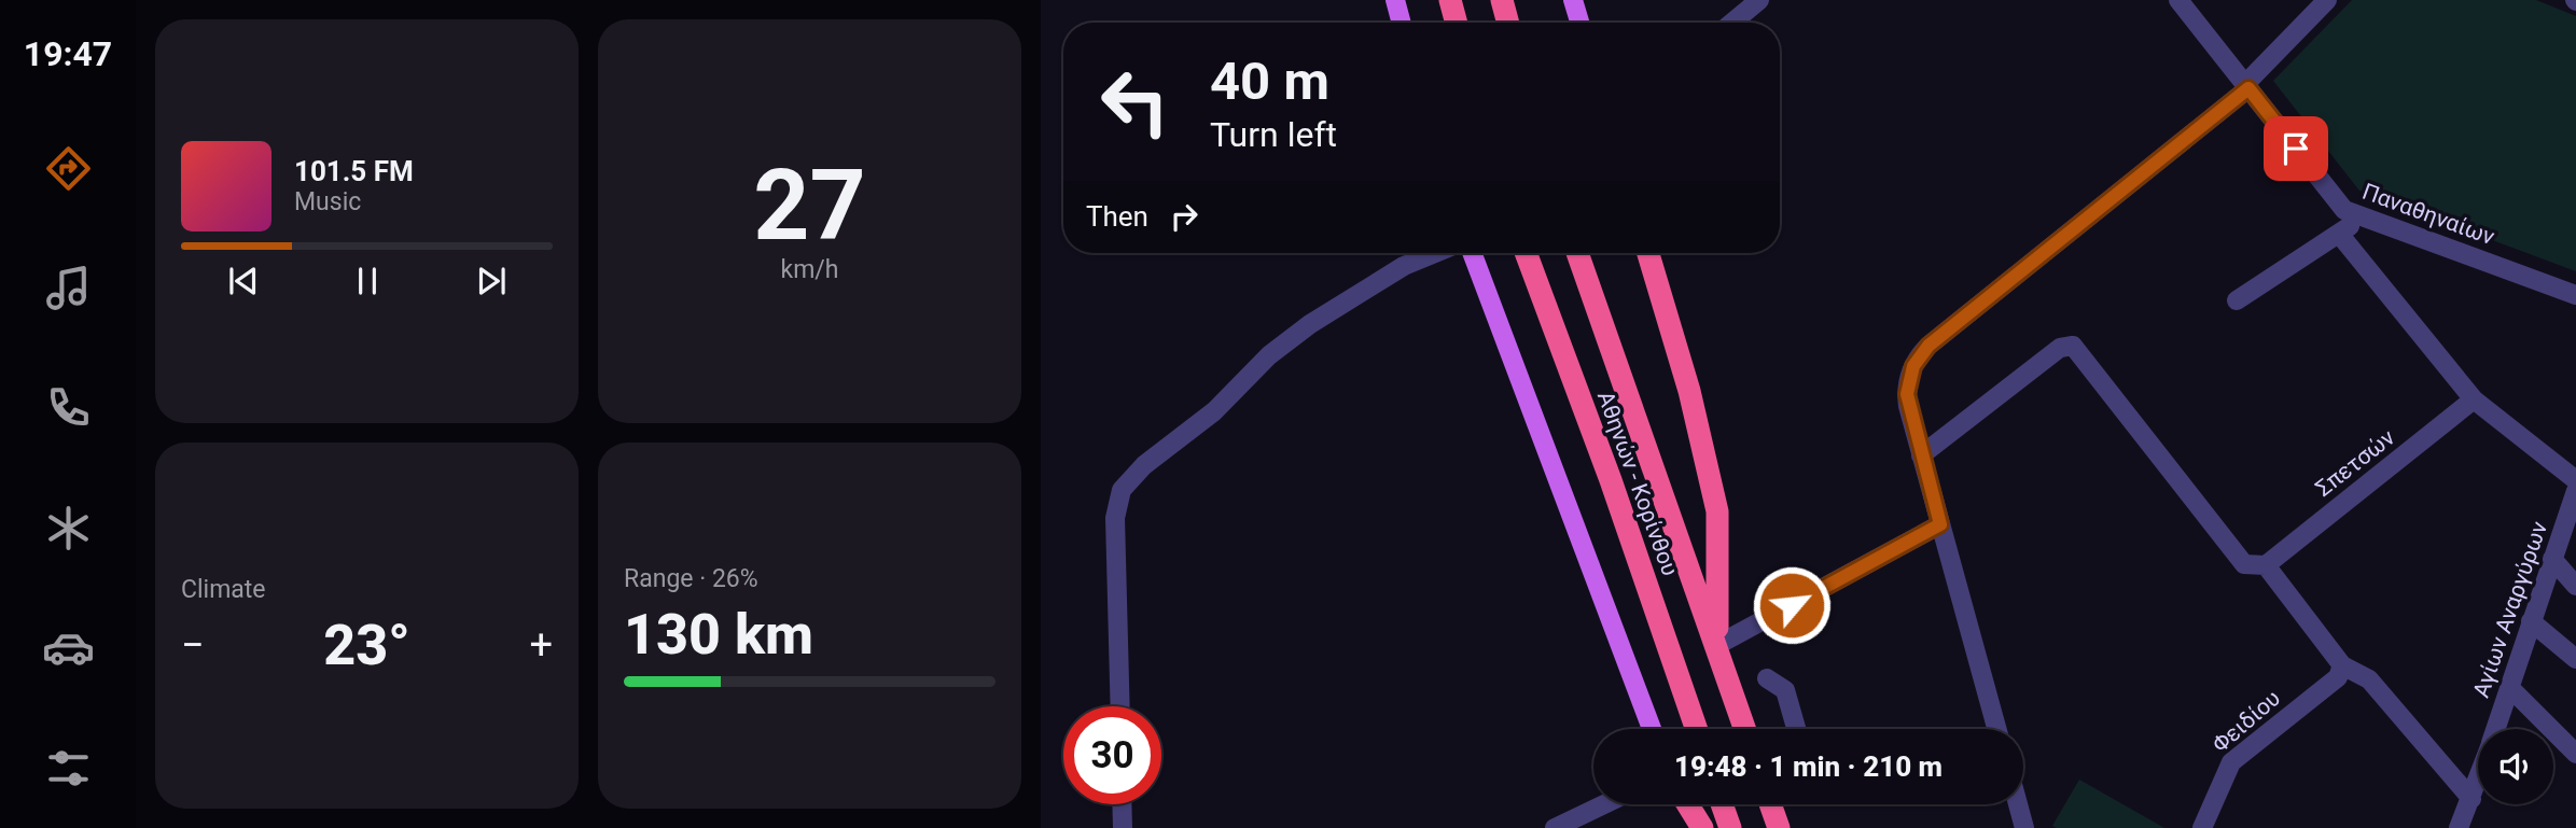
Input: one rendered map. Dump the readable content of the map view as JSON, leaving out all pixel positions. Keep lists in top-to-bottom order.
{
  "streets": {
    "highway": ["Αθηνών - Κορίνθου"],
    "street": [
      "Παναθηναίων",
      "Σπετσών",
      "Αγίων Αναργύρων",
      "Φειδίου"
    ]
  },
  "page": {
    "tabs": "19:47",
    "tile": [
      ["27", "km/h"],
      "Climate",
      ["Range · 26%", "130 km"]
    ],
    "turn": ["40 m", "Turn left"],
    "song": ["101.5 FM", "Music"],
    "then": "Then",
    "heat": ["−", "23°", "+"],
    "limit": "30",
    "trip": "19:48 · 1 min · 210 m"
  }
}
